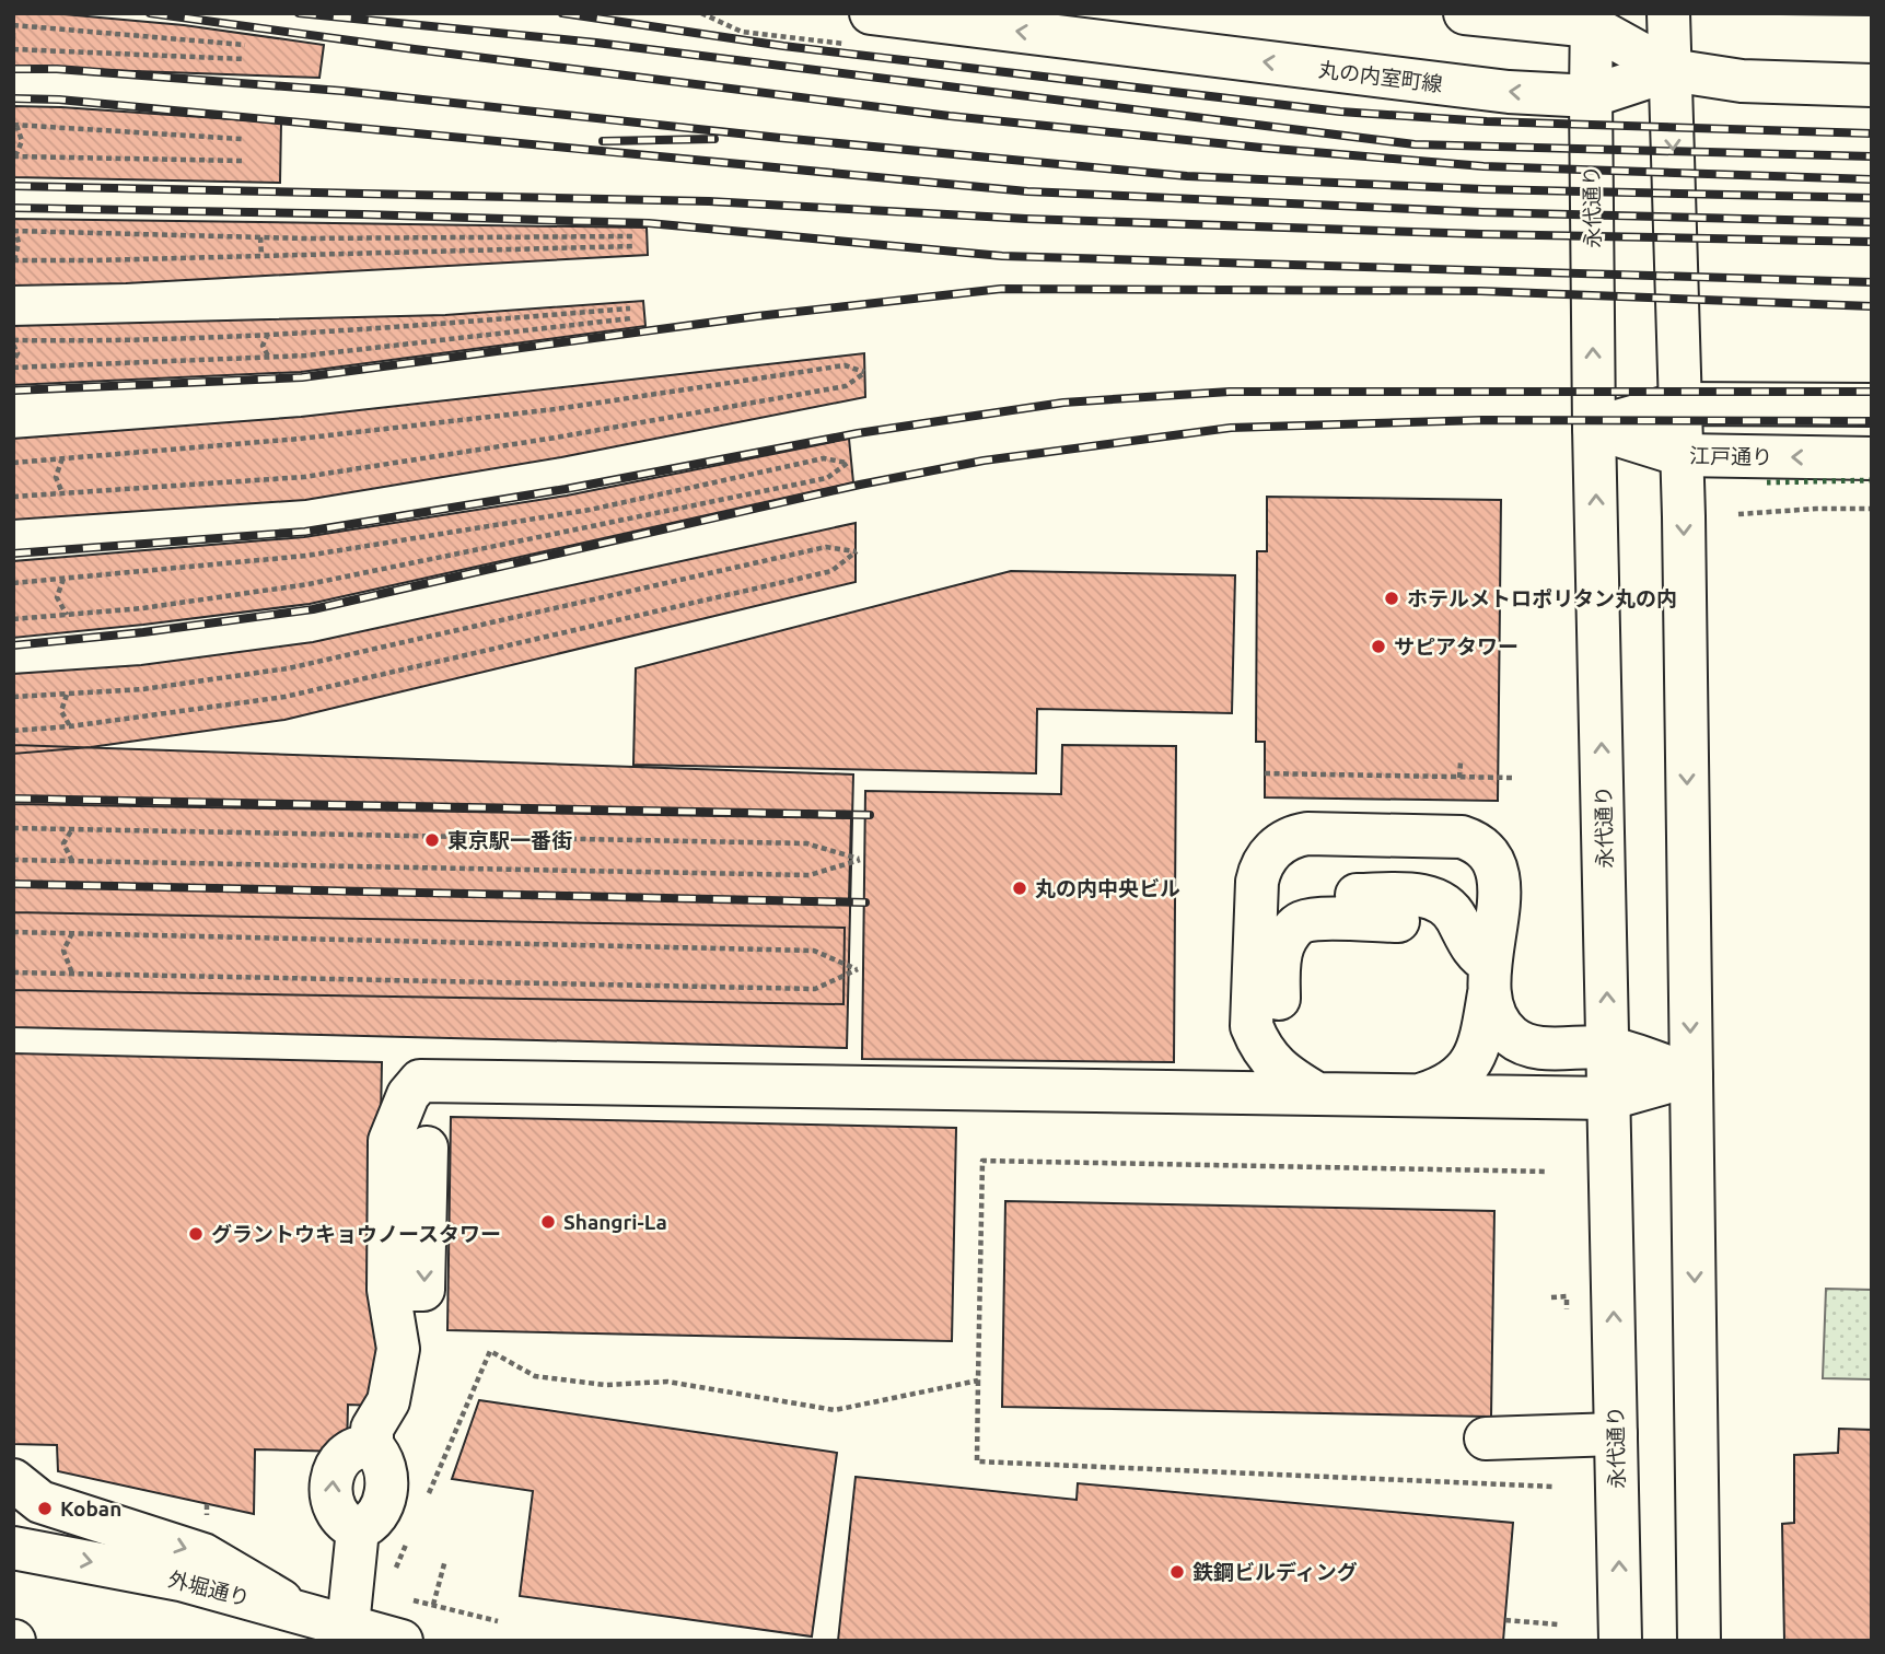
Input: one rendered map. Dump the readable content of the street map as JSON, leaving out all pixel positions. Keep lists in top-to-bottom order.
{
  "streets": {
    "main road": [
      "丸の内室町線",
      "永代通り",
      "江戸通り",
      "外堀通り"
    ]
  },
  "crossings": [
    ["丸の内室町線", "永代通り"],
    ["永代通り", "江戸通り"]
  ],
  "one_way": ["丸の内室町線"],
  "places": [
    "ホテルメトロポリタン丸の内",
    "サピアタワー",
    "東京駅一番街",
    "丸の内中央ビル",
    "Shangri-La",
    "グラントウキョウノースタワー",
    "Koban",
    "鉄鋼ビルディング"
  ]
}
